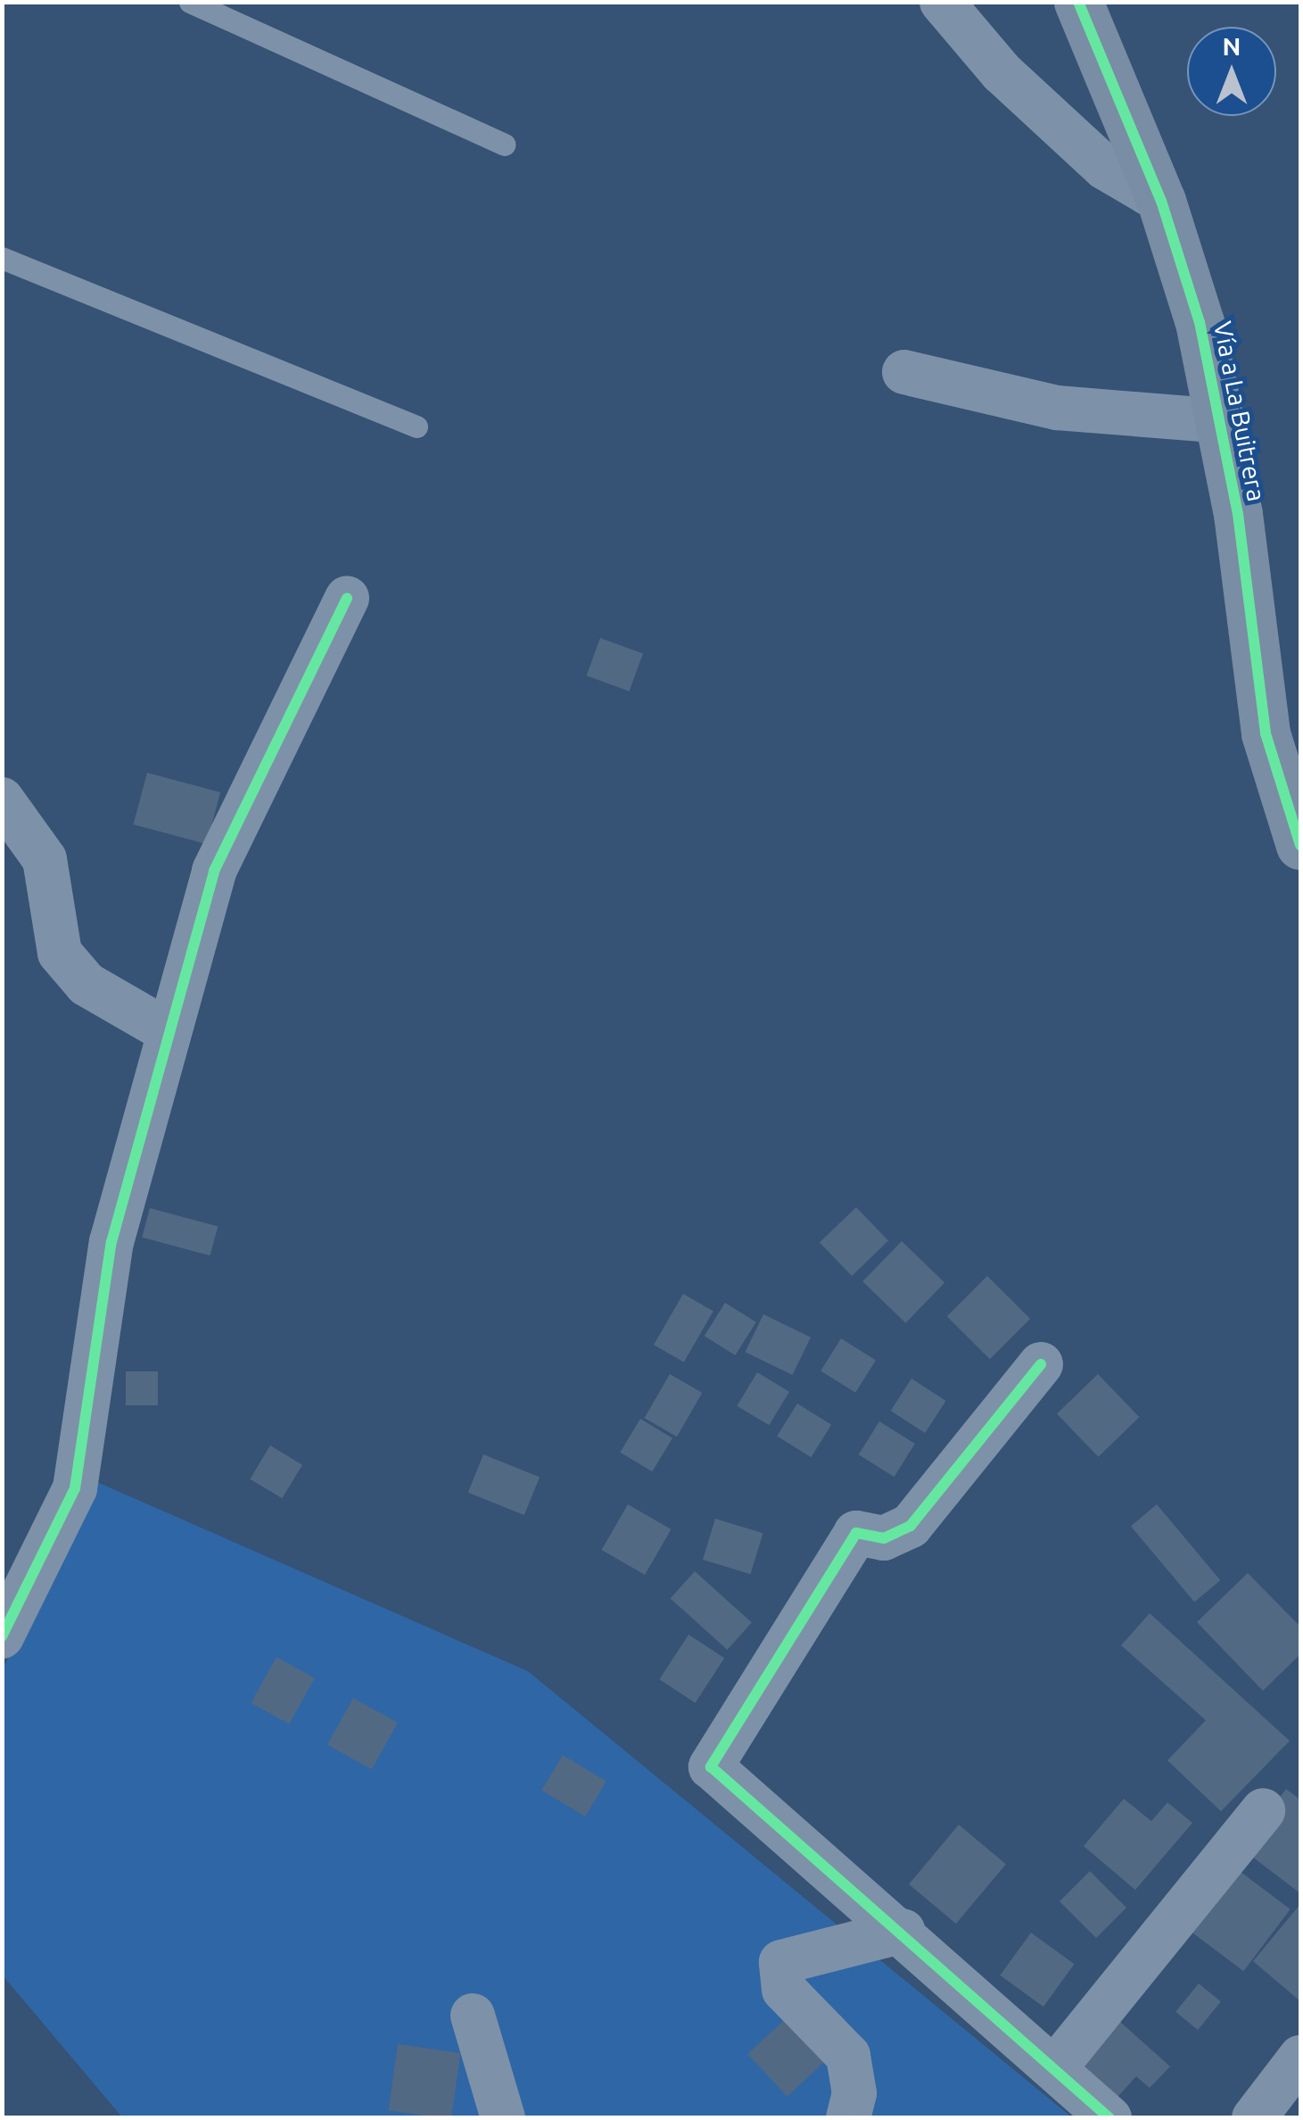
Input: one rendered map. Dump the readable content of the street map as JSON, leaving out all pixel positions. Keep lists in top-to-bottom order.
{
  "streets": {
    "street": ["Vía a La Buitrera"]
  },
  "north": "top"
}
